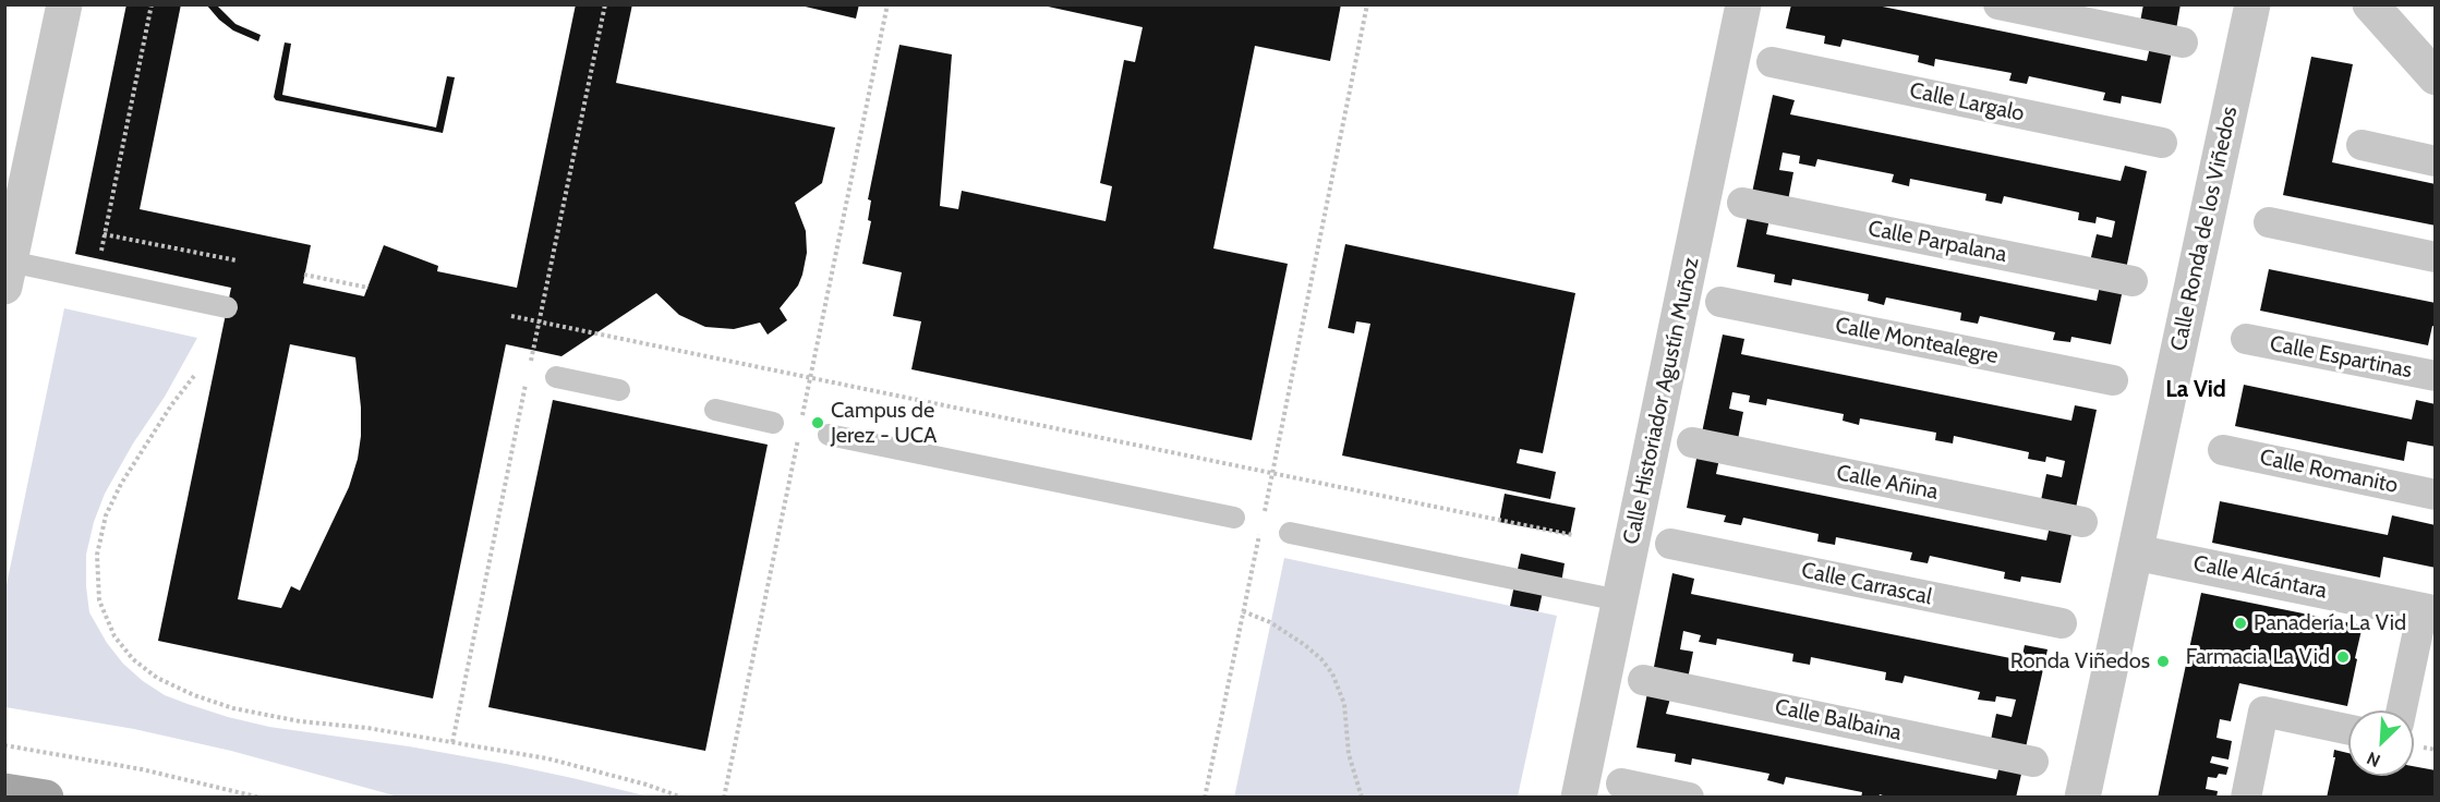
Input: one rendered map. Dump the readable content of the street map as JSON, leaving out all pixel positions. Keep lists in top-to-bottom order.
{
  "streets": {
    "street": [
      "Calle Largalo",
      "Calle Ronda de los Viñedos",
      "Calle Parpalana",
      "Calle Montealegre",
      "Calle Espartinas",
      "Calle Historiador Agustín Muñoz",
      "Calle Romanito",
      "Calle Añina",
      "Calle Alcántara",
      "Calle Carrascal",
      "Calle Balbaina"
    ]
  },
  "crossings": [
    ["Calle Ronda de los Viñedos", "Calle Alcántara"]
  ],
  "districts": ["La Vid"],
  "places": [
    "Campus de Jerez - UCA",
    "Panadería La Vid",
    "Farmacia La Vid",
    "Ronda Viñedos"
  ],
  "north": "bottom left"
}
